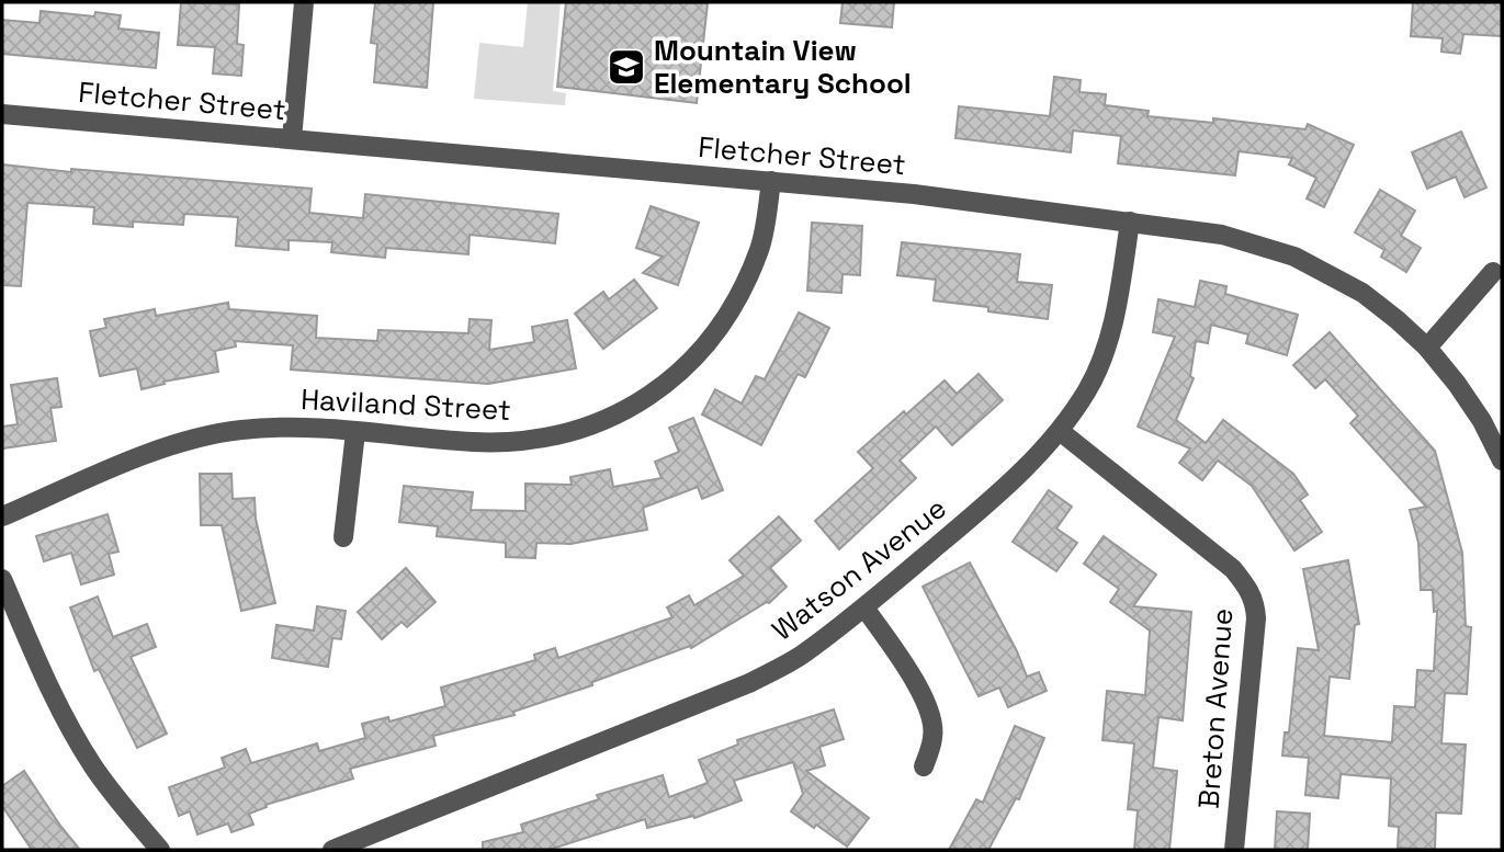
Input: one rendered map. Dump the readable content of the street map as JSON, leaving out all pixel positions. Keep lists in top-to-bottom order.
{
  "streets": {
    "street": [
      "Fletcher Street",
      "Haviland Street",
      "Watson Avenue",
      "Breton Avenue"
    ]
  },
  "crossings": [
    ["Fletcher Street", "Haviland Street"],
    ["Fletcher Street", "Watson Avenue"],
    ["Watson Avenue", "Breton Avenue"]
  ],
  "places": {
    "school or university": ["Mountain View Elementary School"]
  }
}
